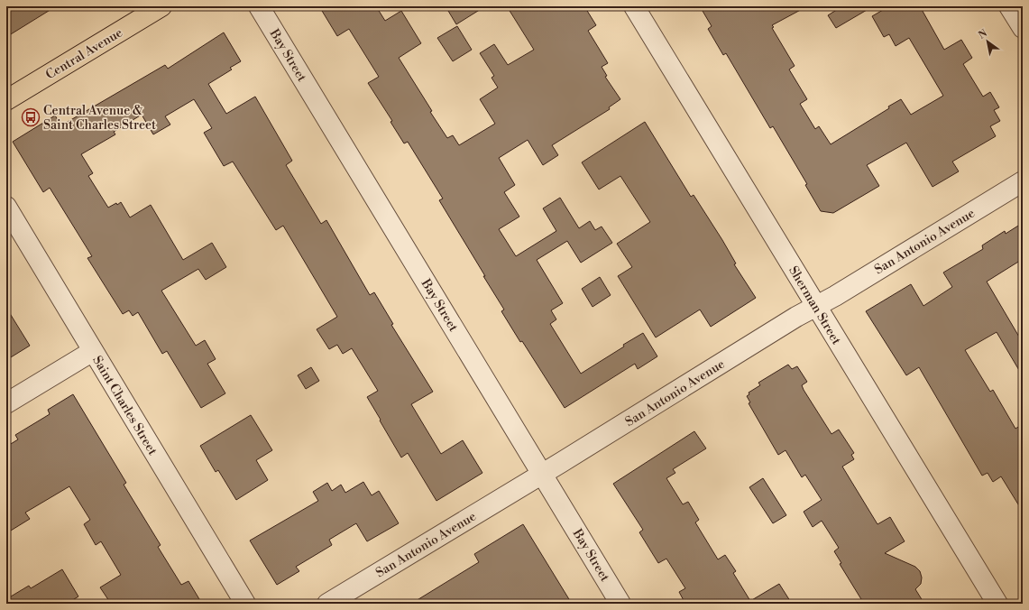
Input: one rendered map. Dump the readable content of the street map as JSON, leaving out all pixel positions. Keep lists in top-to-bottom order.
{
  "streets": {
    "main road": ["Central Avenue"],
    "street": [
      "Bay Street",
      "San Antonio Avenue",
      "Sherman Street",
      "Saint Charles Street"
    ]
  },
  "crossings": [
    ["Bay Street", "San Antonio Avenue"],
    ["San Antonio Avenue", "Sherman Street"]
  ],
  "places": {
    "bus stop": ["Central Avenue & Saint Charles Street"]
  },
  "north": "top left"
}
